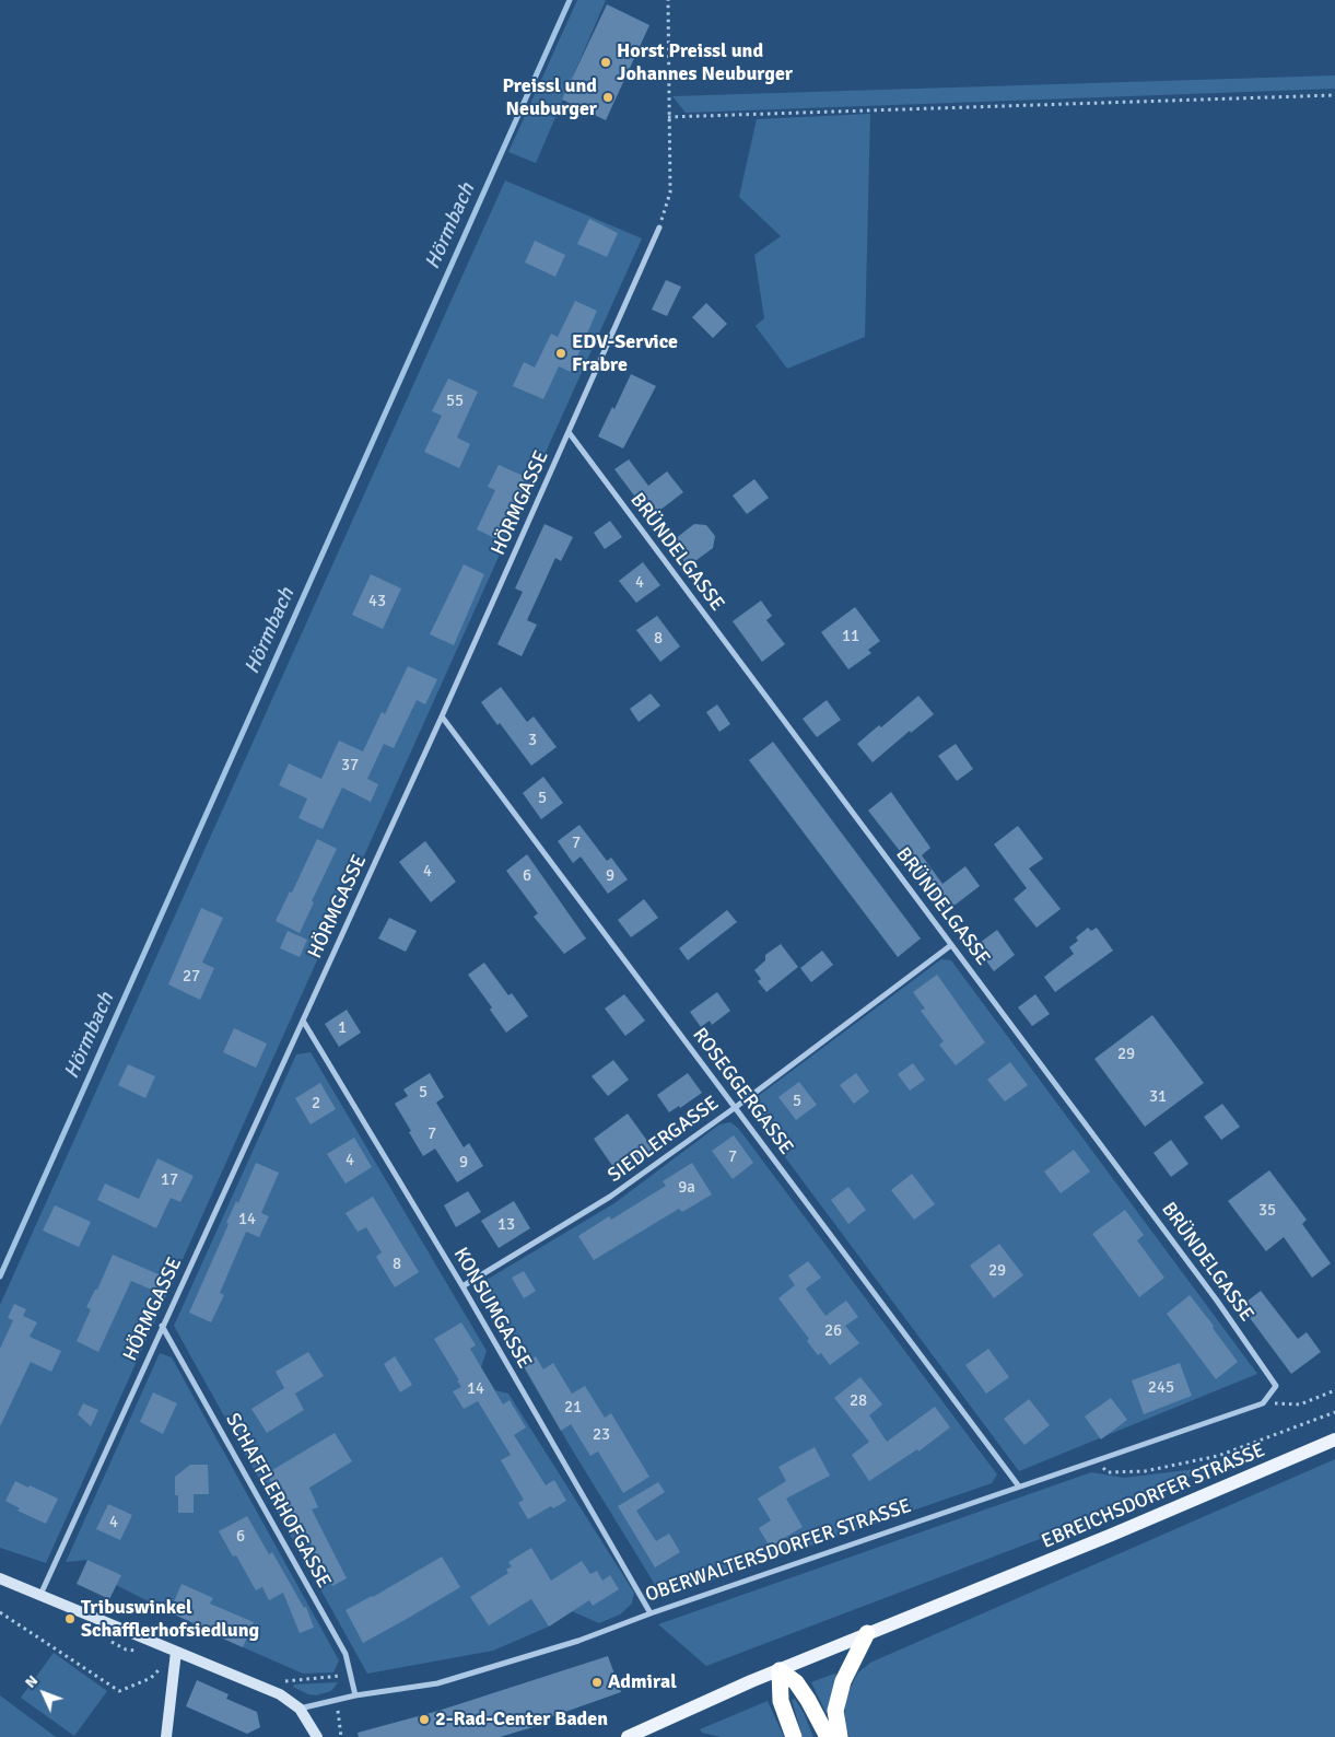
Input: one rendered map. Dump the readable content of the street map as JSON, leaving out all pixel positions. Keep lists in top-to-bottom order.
{
  "streets": {
    "main road": ["EBREICHSDORFER STRASSE"],
    "street": [
      "HÖRMGASSE",
      "BRÜNDELGASSE",
      "ROSEGGERGASSE",
      "SIEDLERGASSE",
      "KONSUMGASSE",
      "SCHAFFLERHOFGASSE",
      "OBERWALTERSDORFER STRASSE"
    ]
  },
  "crossings": [
    ["HÖRMGASSE", "BRÜNDELGASSE"],
    ["HÖRMGASSE", "ROSEGGERGASSE"],
    ["HÖRMGASSE", "KONSUMGASSE"],
    ["HÖRMGASSE", "SCHAFFLERHOFGASSE"],
    ["BRÜNDELGASSE", "SIEDLERGASSE"],
    ["BRÜNDELGASSE", "OBERWALTERSDORFER STRASSE"],
    ["ROSEGGERGASSE", "SIEDLERGASSE"],
    ["ROSEGGERGASSE", "OBERWALTERSDORFER STRASSE"],
    ["SIEDLERGASSE", "KONSUMGASSE"],
    ["KONSUMGASSE", "OBERWALTERSDORFER STRASSE"],
    ["SCHAFFLERHOFGASSE", "OBERWALTERSDORFER STRASSE"]
  ],
  "water": ["Hörmbach"],
  "places": [
    "Horst Preissl und Johannes Neuburger",
    "Preissl und Neuburger",
    "EDV-Service Frabre",
    "Tribuswinkel Schafflerhofsiedlung",
    "Admiral",
    "2-Rad-Center Baden"
  ],
  "house_numbers": [
    "55",
    "4",
    "43",
    "11",
    "8",
    "3",
    "37",
    "5",
    "7",
    "4",
    "6",
    "9",
    "27",
    "1",
    "29",
    "5",
    "31",
    "5",
    "2",
    "7",
    "7",
    "4",
    "9",
    "17",
    "9a",
    "35",
    "14",
    "13",
    "8",
    "29",
    "26",
    "245",
    "14",
    "28",
    "21",
    "23",
    "4",
    "6"
  ],
  "north": "top left"
}
